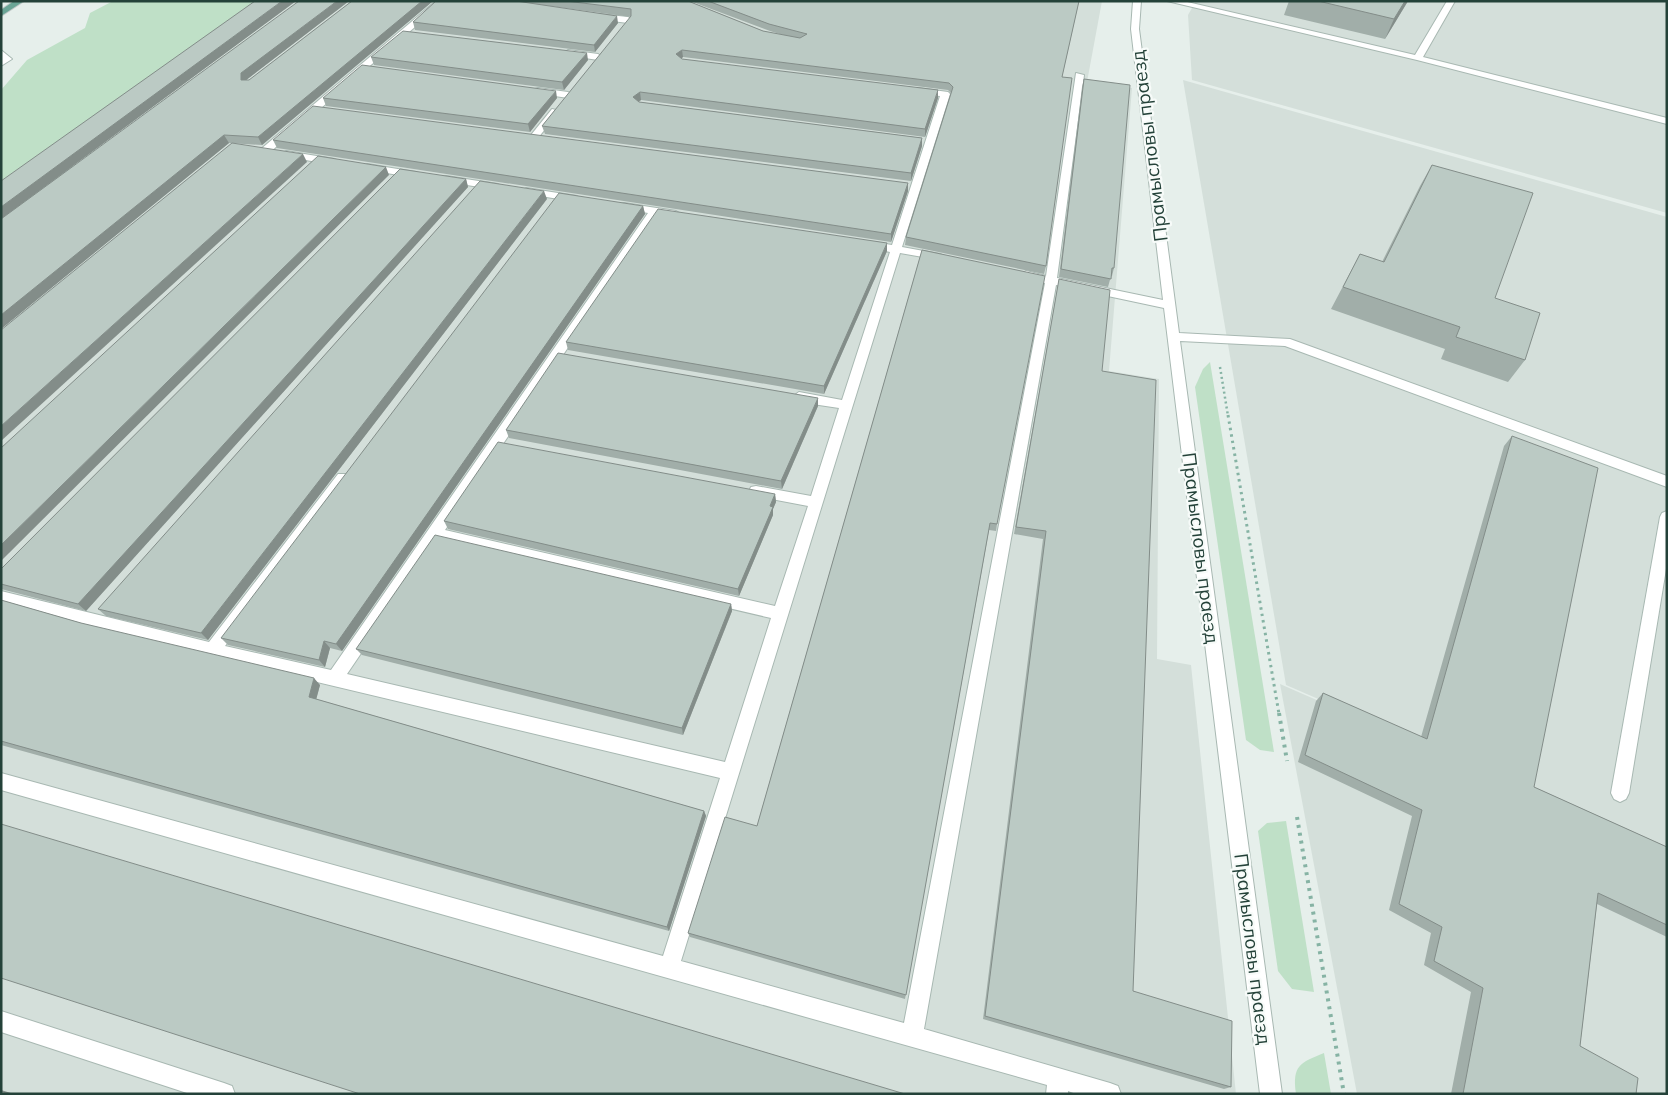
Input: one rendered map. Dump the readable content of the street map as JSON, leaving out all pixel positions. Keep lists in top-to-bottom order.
{
  "streets": {
    "street": ["Прамысловы праезд"]
  }
}
